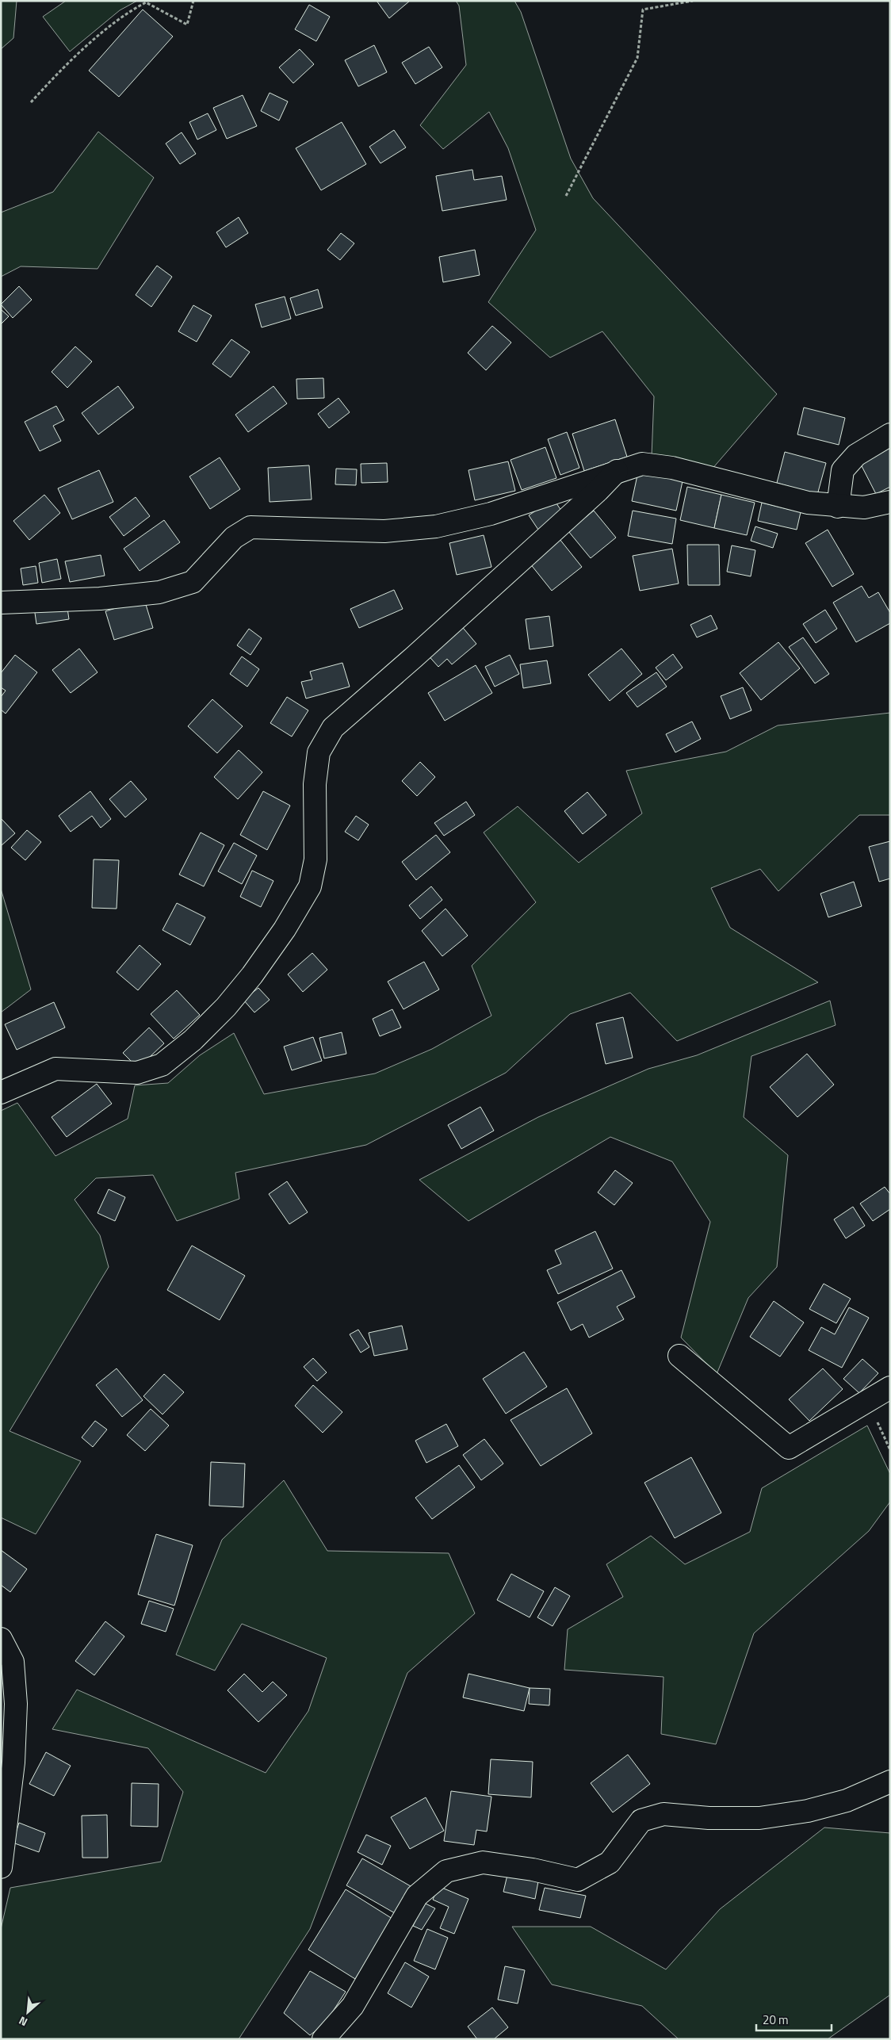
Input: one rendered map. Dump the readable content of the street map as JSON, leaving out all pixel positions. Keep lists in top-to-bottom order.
{
  "scale_bar": "20 m",
  "north": "bottom left"
}
